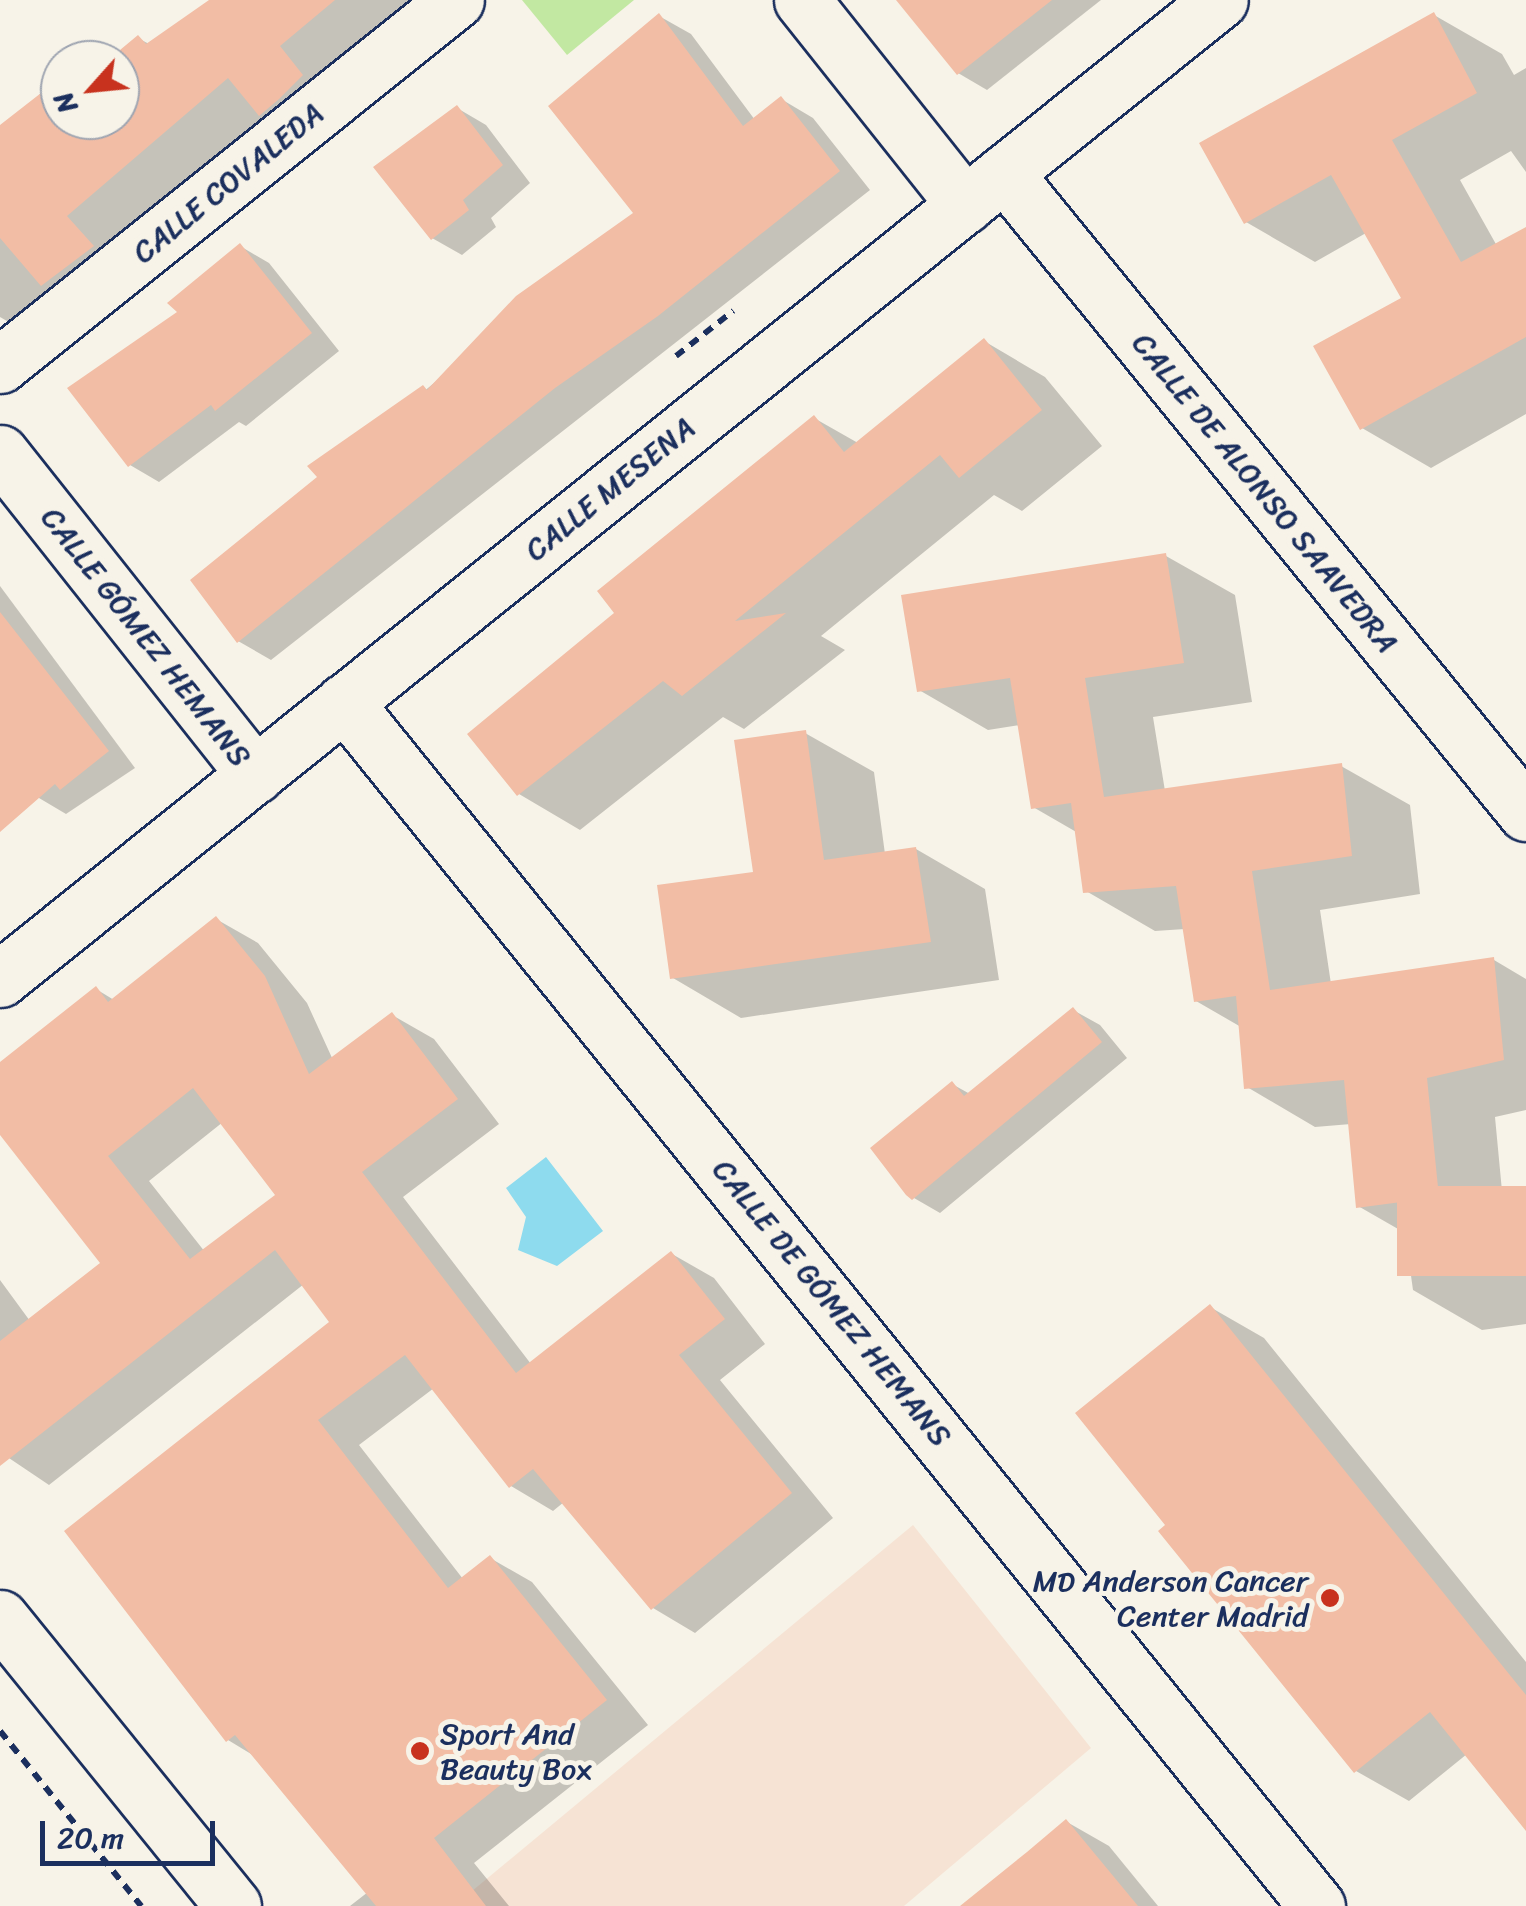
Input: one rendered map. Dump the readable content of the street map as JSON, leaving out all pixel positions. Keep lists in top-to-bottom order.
{
  "streets": {
    "street": [
      "CALLE COVALEDA",
      "CALLE MESENA",
      "CALLE DE ALONSO SAAVEDRA",
      "CALLE GÓMEZ HEMANS",
      "CALLE DE GÓMEZ HEMANS"
    ]
  },
  "crossings": [
    ["CALLE MESENA", "CALLE DE ALONSO SAAVEDRA"],
    ["CALLE MESENA", "CALLE GÓMEZ HEMANS"],
    ["CALLE MESENA", "CALLE DE GÓMEZ HEMANS"]
  ],
  "places": ["MD Anderson Cancer Center Madrid", "Sport And Beauty Box"],
  "scale_bar": "20 m",
  "north": "bottom left"
}
